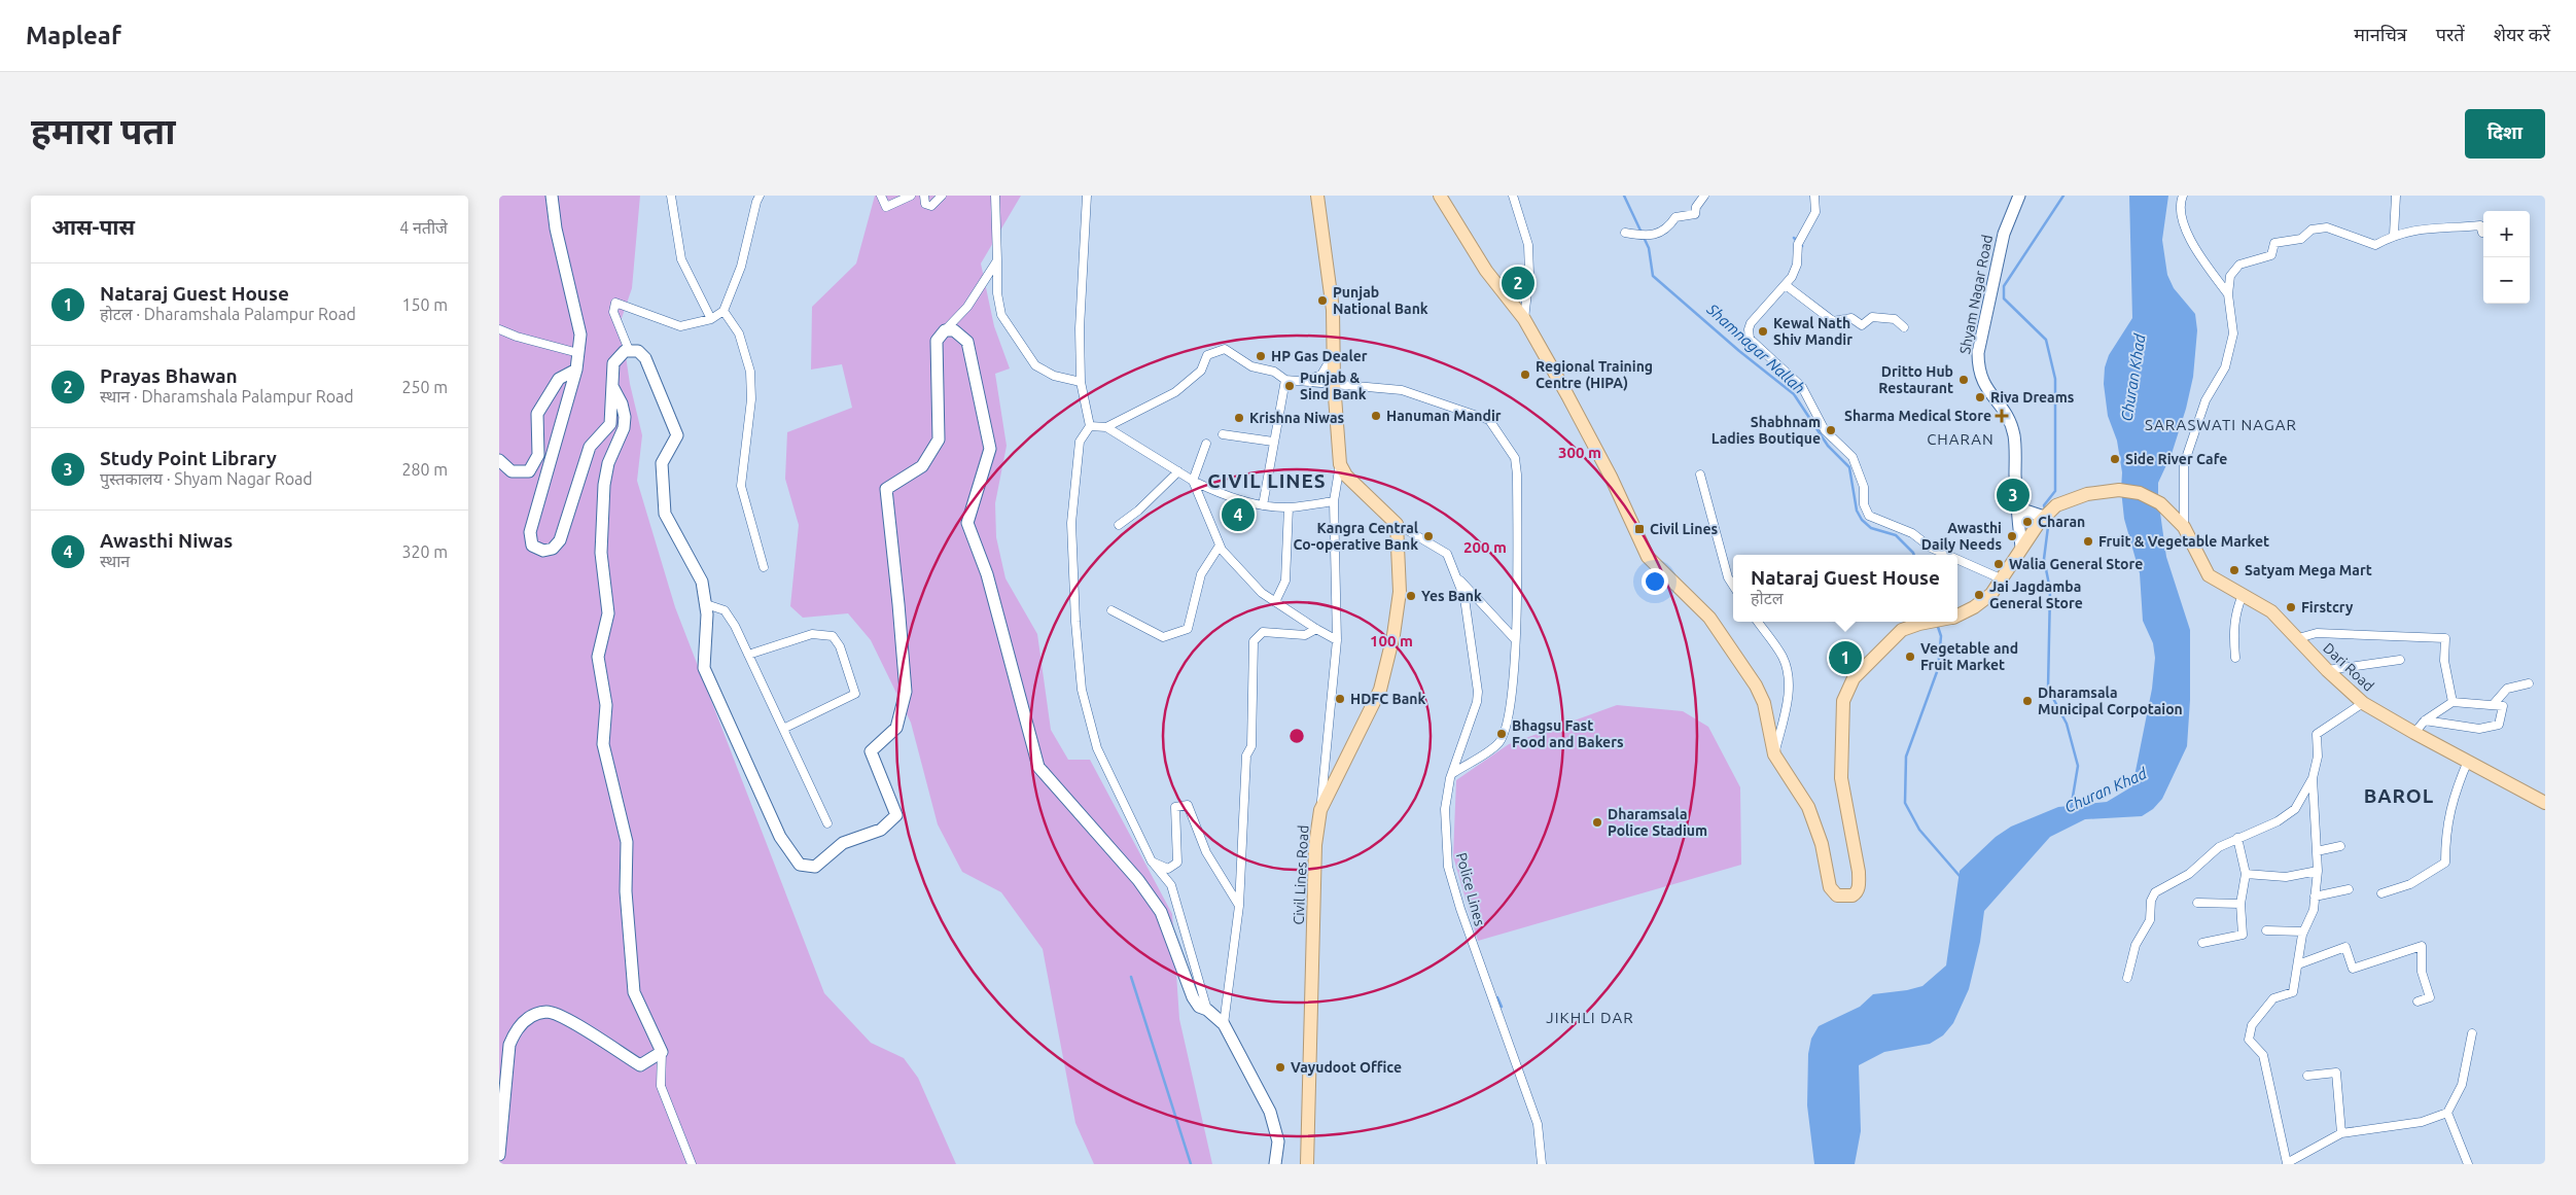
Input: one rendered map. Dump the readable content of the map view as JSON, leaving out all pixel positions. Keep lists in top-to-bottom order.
{
  "streets": {
    "main road": ["Dari Road", "Civil Lines Road"],
    "street": ["Shyam Nagar Road", "Police Lines"]
  },
  "crossings": [
    ["Civil Lines Road", "Police Lines"]
  ],
  "districts": [
    "SARASWATI NAGAR",
    "CHARAN",
    "CIVIL LINES",
    "BAROL",
    "JIKHLI DAR"
  ],
  "water": ["Shamnagar Nallah", "Churan Khad"],
  "places": {
    "other": [
      "Punjab National Bank",
      "Kewal Nath Shiv Mandir",
      "HP Gas Dealer",
      "Regional Training Centre (HIPA)",
      "Dritto Hub Restaurant",
      "Punjab & Sind Bank",
      "Riva Dreams",
      "Hanuman Mandir",
      "Krishna Niwas",
      "Shabhnam Ladies Boutique",
      "Side River Cafe",
      "Charan",
      "Kangra Central Co-operative Bank",
      "Awasthi Daily Needs",
      "Fruit & Vegetable Market",
      "Walia General Store",
      "Satyam Mega Mart",
      "Jai Jagdamba General Store",
      "Yes Bank",
      "Firstcry",
      "Vegetable and Fruit Market",
      "HDFC Bank",
      "Dharamsala Municipal Corpotaion",
      "Bhagsu Fast Food and Bakers",
      "Dharamsala Police Stadium",
      "Vayudoot Office"
    ],
    "health": ["Sharma Medical Store"],
    "transit": ["Civil Lines"]
  },
  "page": {
    "header": "Mapleaf",
    "nav": ["मानचित्र", "परतें", "शेयर करें"],
    "buttons": "दिशा",
    "title": "हमारा पता",
    "heading": ["आस-पास", "4 नतीजे"],
    "map_buttons": ["+", "−"],
    "list": [
      {
        "mark": "1",
        "name": "Nataraj Guest House",
        "note": "होटल · Dharamshala Palampur Road",
        "value": "150 m"
      },
      {
        "mark": "2",
        "name": "Prayas Bhawan",
        "note": "स्थान · Dharamshala Palampur Road",
        "value": "250 m"
      },
      {
        "mark": "3",
        "name": "Study Point Library",
        "note": "पुस्तकालय · Shyam Nagar Road",
        "value": "280 m"
      },
      {
        "mark": "4",
        "name": "Awasthi Niwas",
        "note": "स्थान",
        "value": "320 m"
      }
    ],
    "pins": [
      "2",
      "3",
      "4",
      "1"
    ],
    "popup": ["Nataraj Guest House", "होटल"]
  },
  "rings": ["300 m", "200 m", "100 m"]
}
